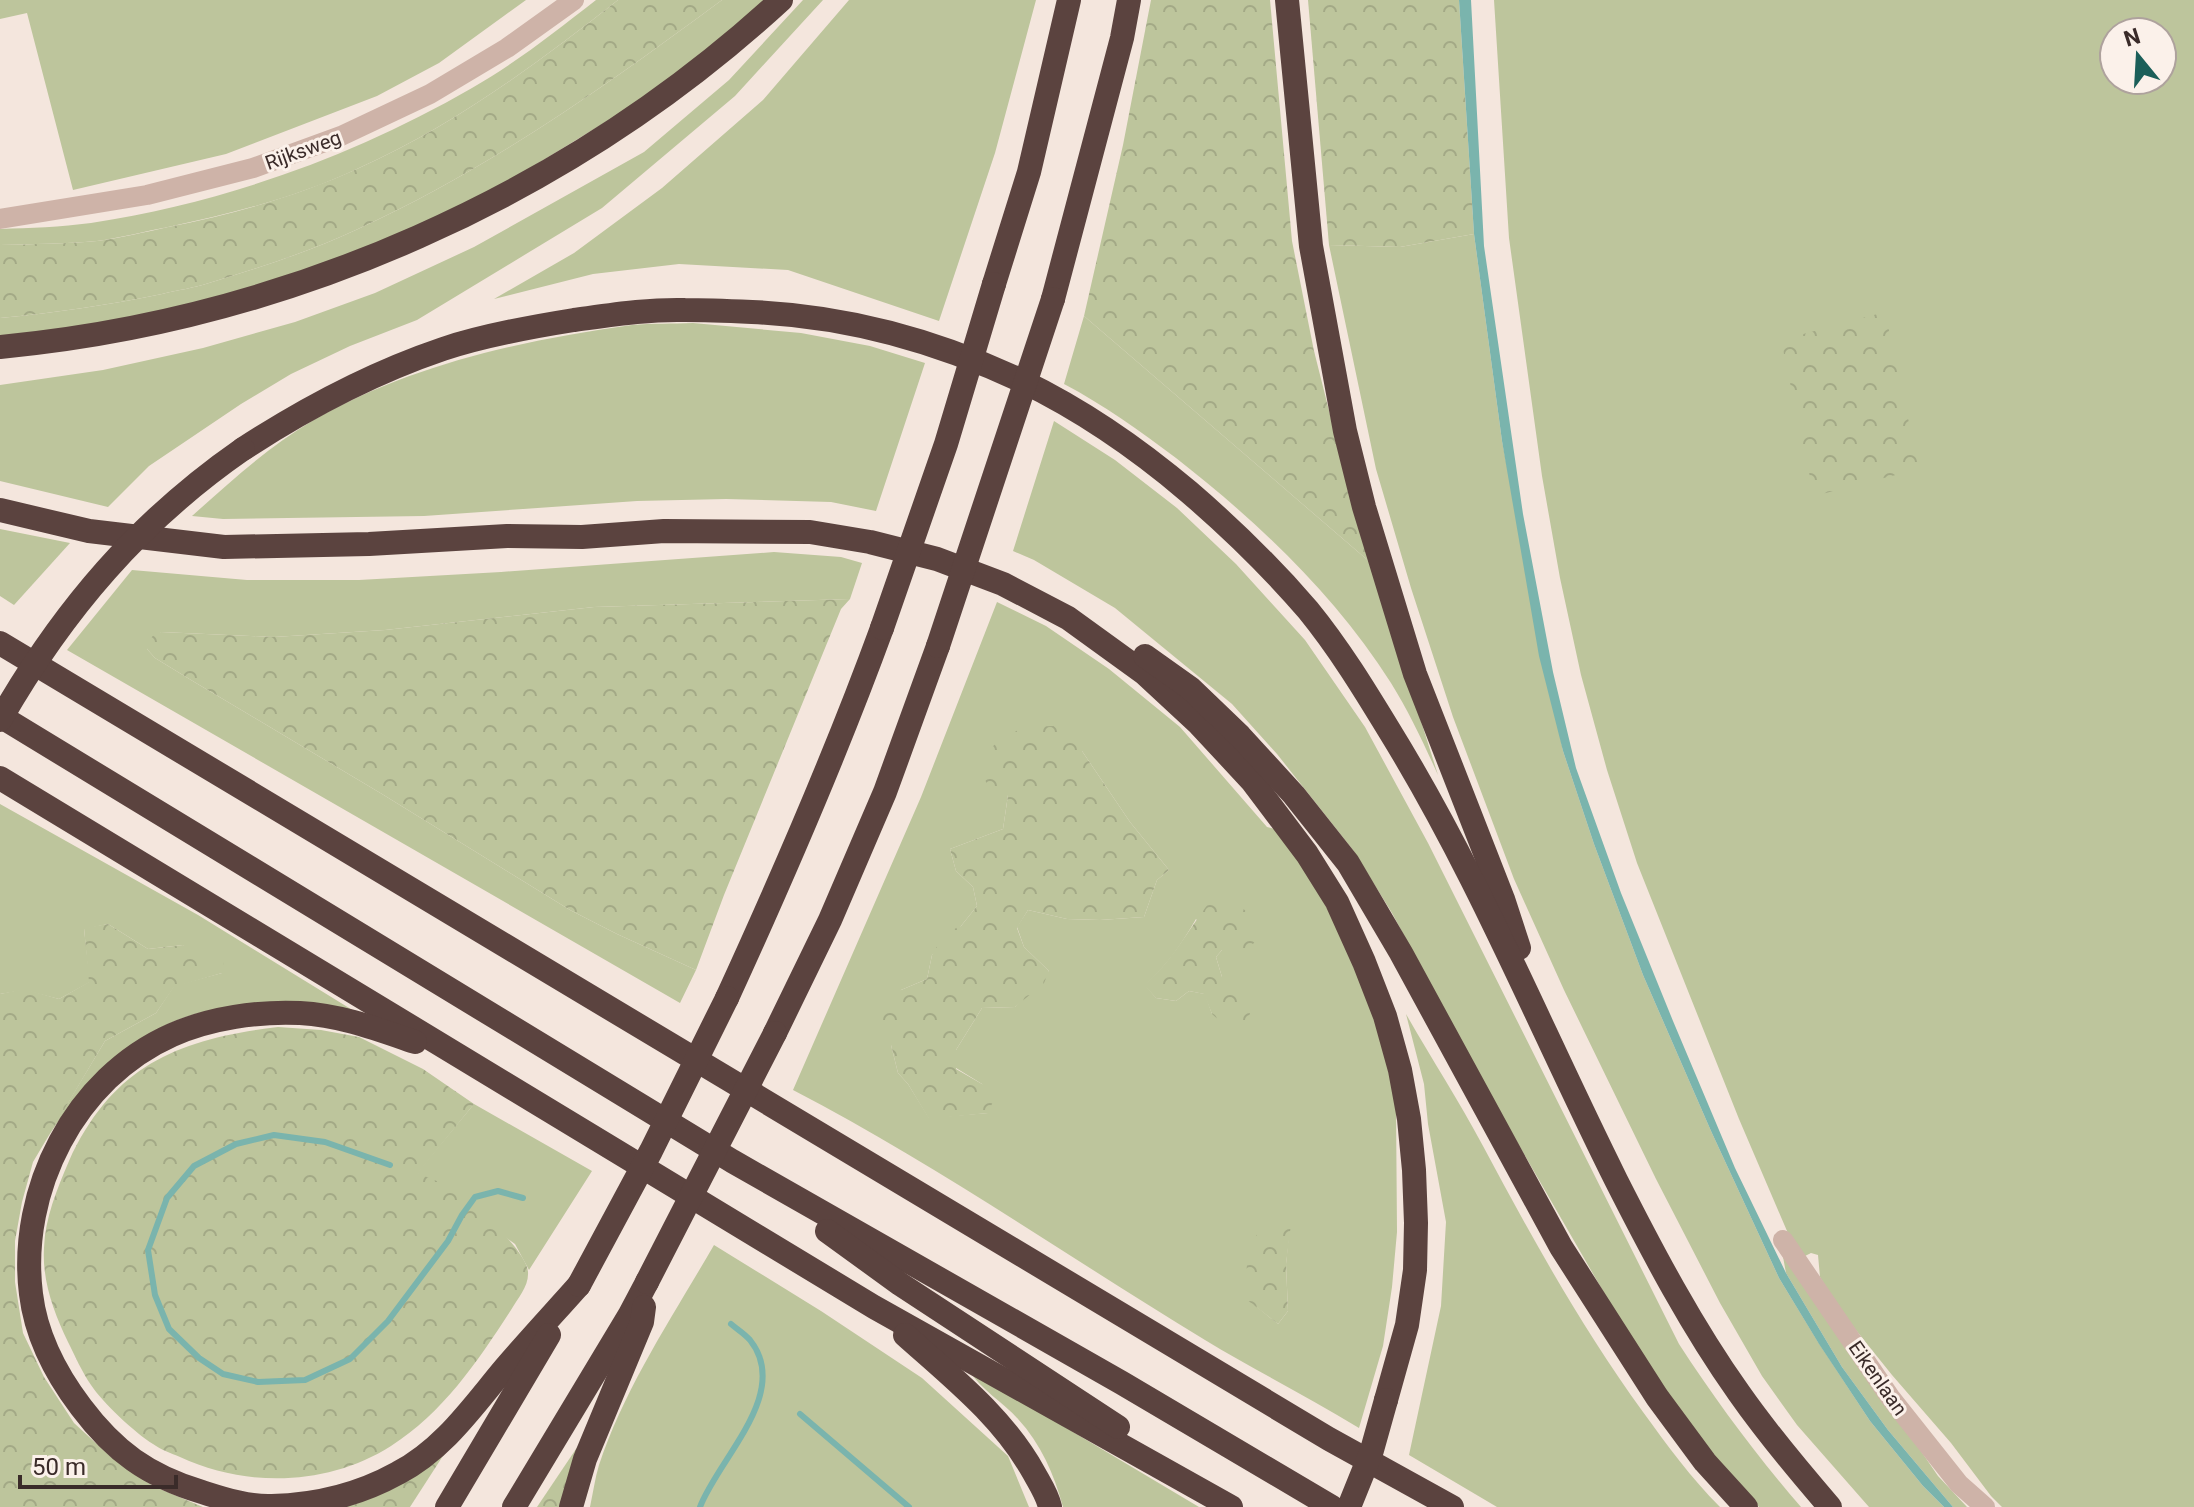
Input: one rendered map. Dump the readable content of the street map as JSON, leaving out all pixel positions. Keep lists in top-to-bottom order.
{
  "streets": {
    "street": ["Rijksweg", "Eikenlaan"]
  },
  "scale_bar": "50 m",
  "north": "top"
}
